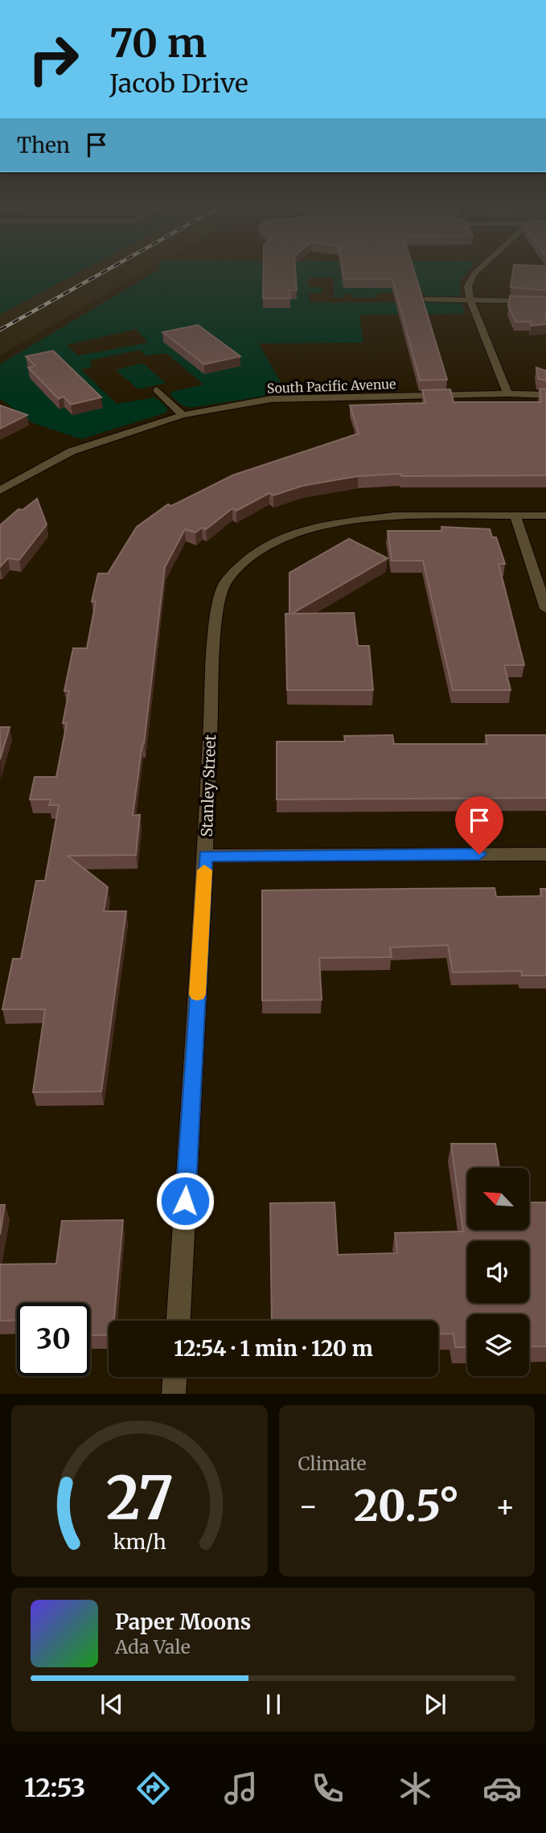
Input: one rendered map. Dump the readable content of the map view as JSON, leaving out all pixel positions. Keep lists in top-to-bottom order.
{
  "streets": {
    "street": ["South Pacific Avenue", "Stanley Street"]
  },
  "north": "top left",
  "page": {
    "turn": ["70 m", "Jacob Drive"],
    "then": "Then",
    "limit": "30",
    "trip": "12:54 · 1 min · 120 m",
    "tile": "Climate",
    "heat": ["−", "20.5°", "+"],
    "song": ["Paper Moons", "Ada Vale"],
    "tabs": "12:53",
    "gauge": ["27", "km/h"]
  }
}
